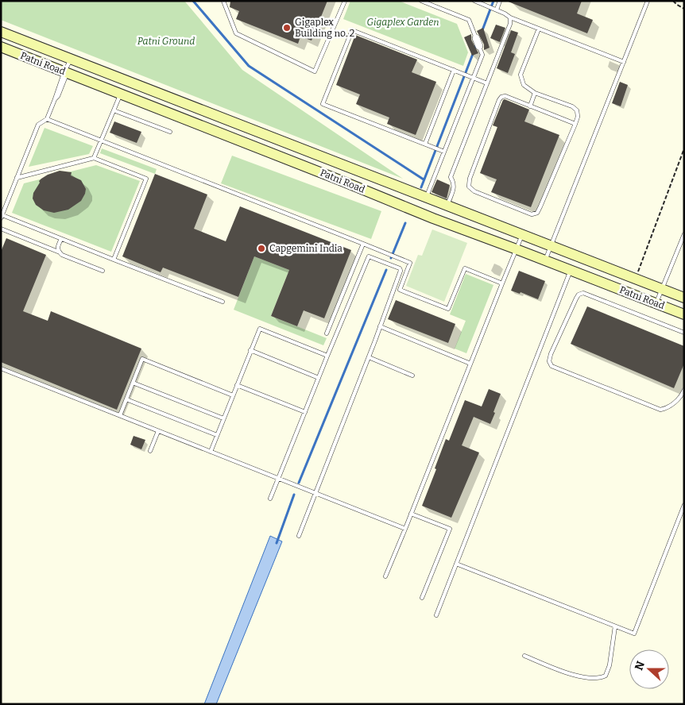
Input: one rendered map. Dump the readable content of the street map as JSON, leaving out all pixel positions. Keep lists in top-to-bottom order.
{
  "streets": {
    "main road": ["Patni Road"]
  },
  "parks": ["Gigaplex Garden", "Patni Ground"],
  "places": ["Gigaplex Building no. 2", "Capgemini India"],
  "north": "left"
}
